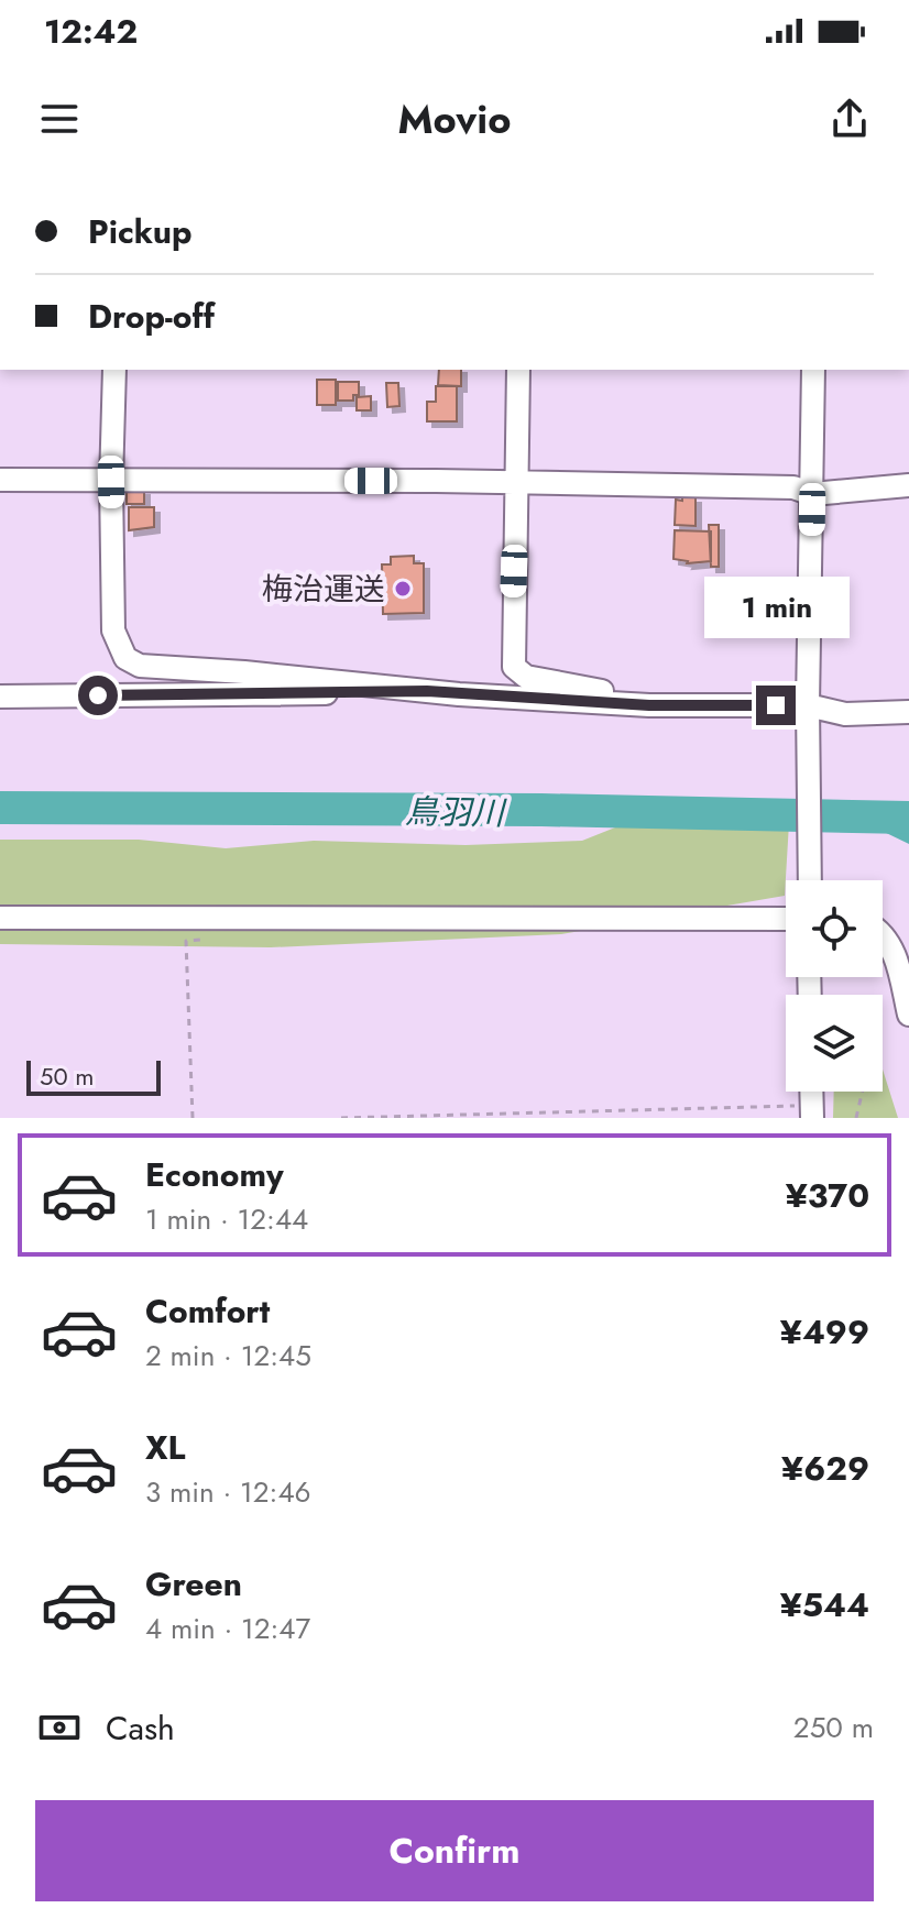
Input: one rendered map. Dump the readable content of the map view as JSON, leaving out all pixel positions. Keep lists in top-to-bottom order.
{
  "water": ["鳥羽川"],
  "places": ["梅治運送"],
  "scale_bar": "50 m",
  "page": {
    "status": "12:42",
    "header": "Movio",
    "banner": ["Pickup", "Drop-off"],
    "bubble": "1 min",
    "scale": "50 m",
    "list": [
      {
        "name": "Economy",
        "note": "1 min · 12:44",
        "value": "¥370"
      },
      {
        "name": "Comfort",
        "note": "2 min · 12:45",
        "value": "¥499"
      },
      {
        "name": "XL",
        "note": "3 min · 12:46",
        "value": "¥629"
      },
      {
        "name": "Green",
        "note": "4 min · 12:47",
        "value": "¥544"
      }
    ],
    "pay": ["Cash", "250 m"],
    "buttons": "Confirm"
  }
}
